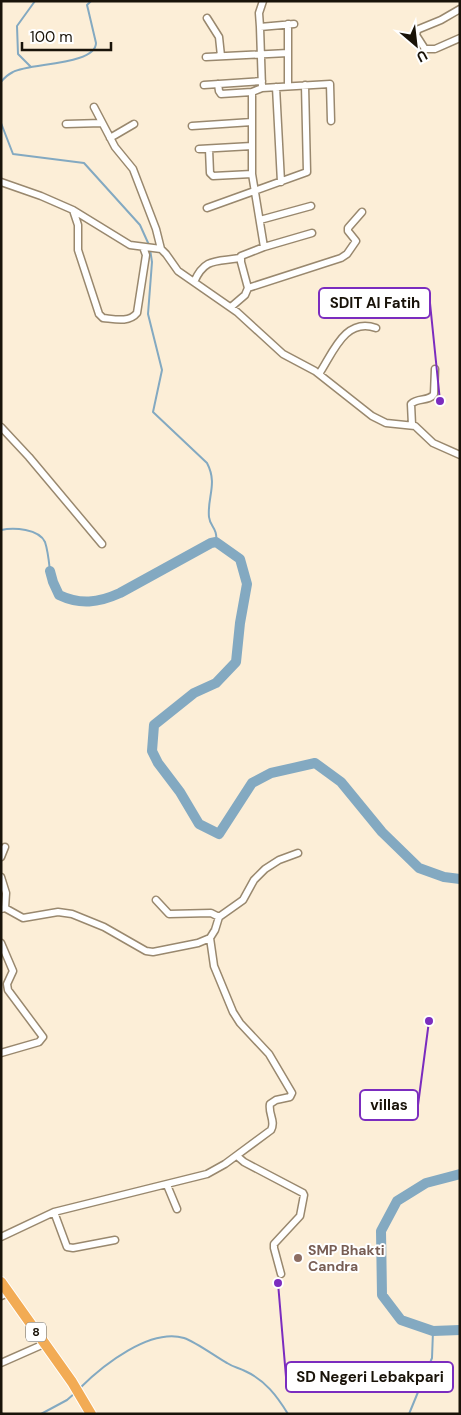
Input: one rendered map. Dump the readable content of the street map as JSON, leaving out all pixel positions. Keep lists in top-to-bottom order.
{
  "streets": {
    "highway": ["8"]
  },
  "places": [
    "SDIT Al Fatih",
    "villas",
    "SMP Bhakti Candra",
    "SD Negeri Lebakpari"
  ],
  "scale_bar": "100 m",
  "north": "bottom right"
}
